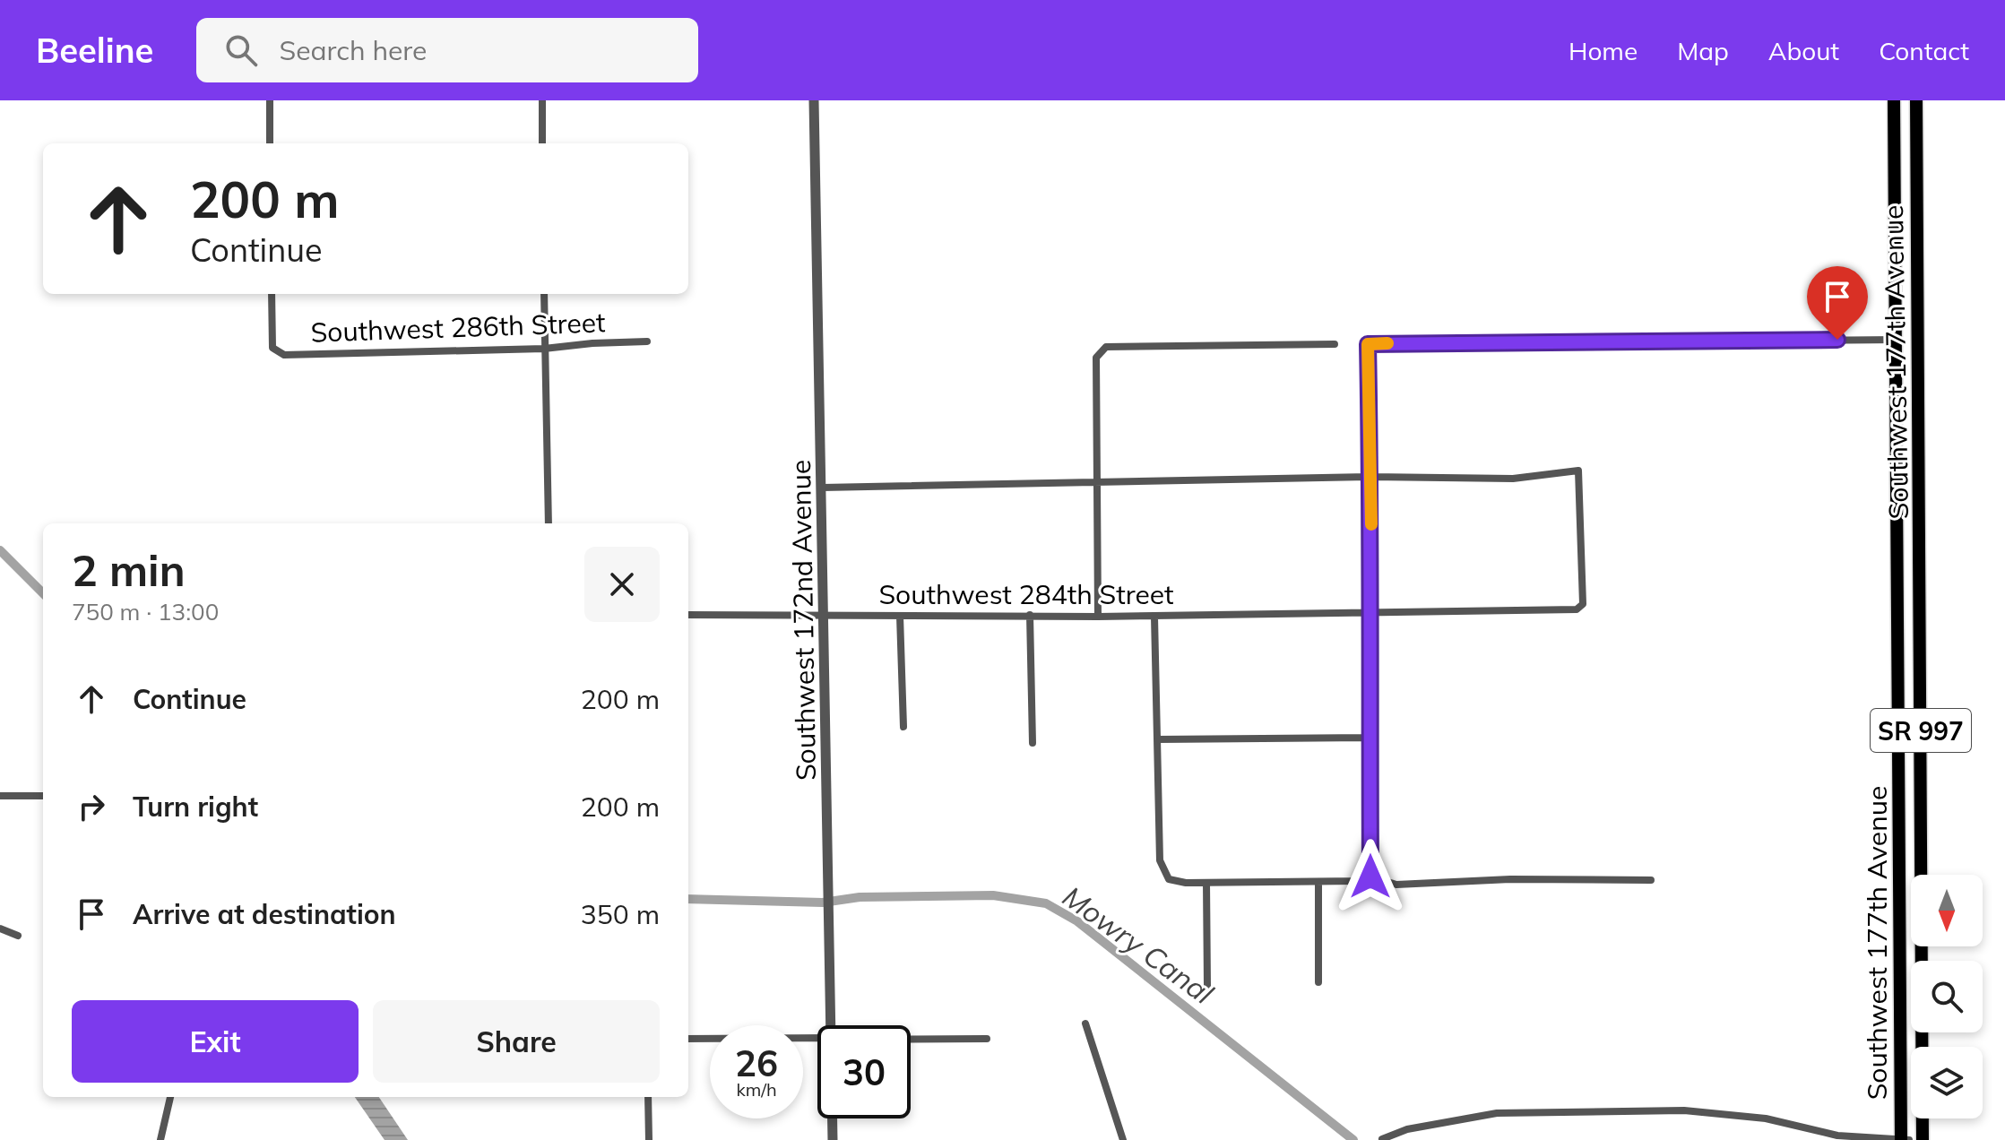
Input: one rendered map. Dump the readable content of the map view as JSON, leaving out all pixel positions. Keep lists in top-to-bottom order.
{
  "streets": {
    "highway": ["Southwest 177th Avenue", "SR 997"],
    "street": ["Southwest 286th Street", "Southwest 284th Street", "Southwest 172nd Avenue"]
  },
  "crossings": [
    ["Southwest 284th Street", "Southwest 172nd Avenue"]
  ],
  "water": ["Mowry Canal"],
  "north": "bottom",
  "page": {
    "header": "Beeline",
    "search": "Search here",
    "nav": [
      "Home",
      "Map",
      "About",
      "Contact"
    ],
    "turn": ["200 m", "Continue"],
    "heading": ["2 min", "750 m · 13:00"],
    "list": [
      {
        "name": "Continue",
        "value": "200 m"
      },
      {
        "name": "Turn right",
        "value": "200 m"
      },
      {
        "name": "Arrive at destination",
        "value": "350 m"
      }
    ],
    "buttons": ["Exit", "Share"],
    "speed": "26 km/h",
    "limit": "30"
  }
}
